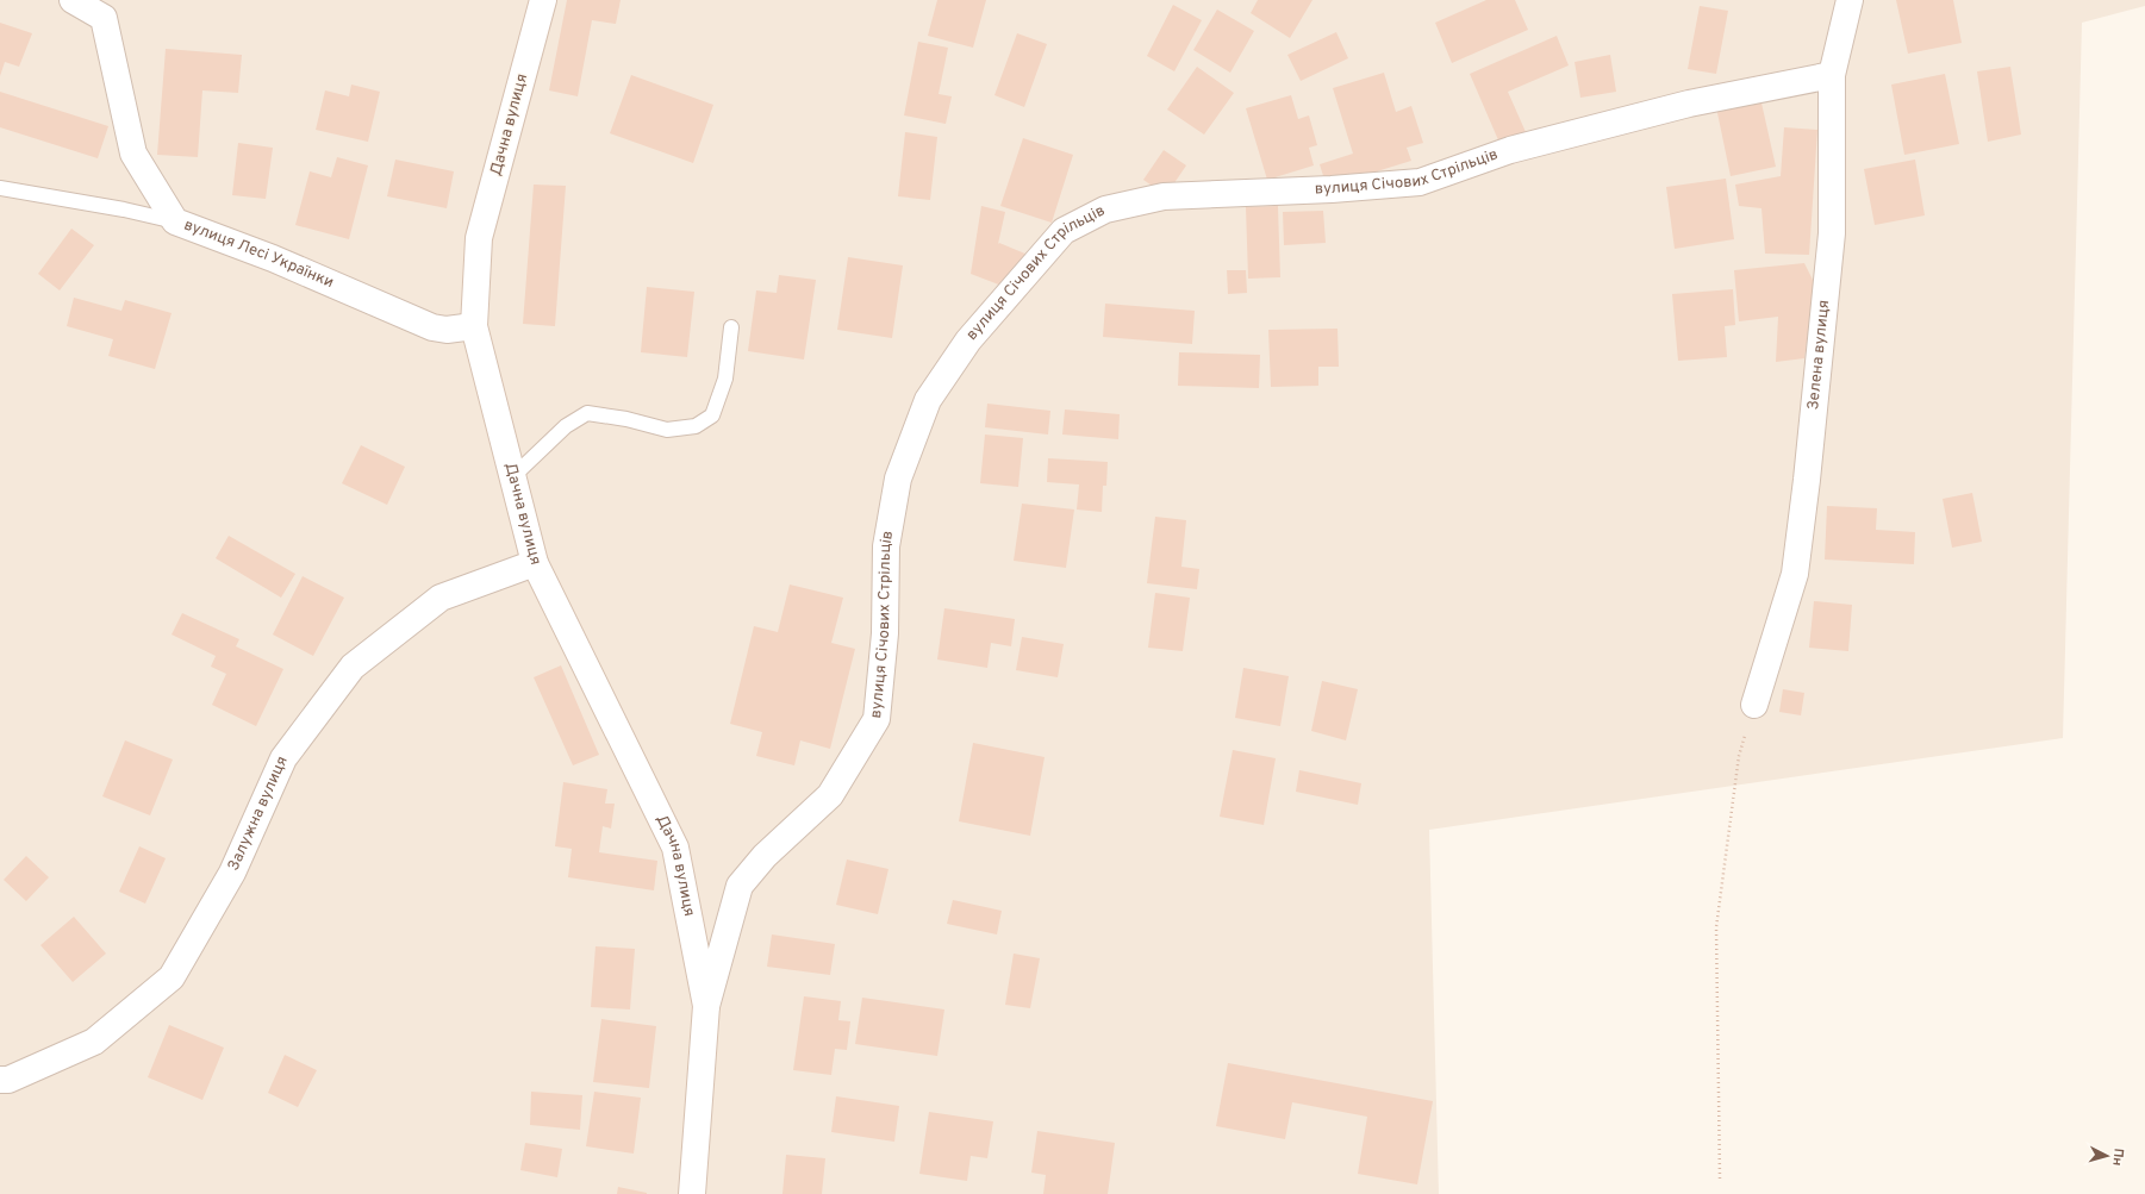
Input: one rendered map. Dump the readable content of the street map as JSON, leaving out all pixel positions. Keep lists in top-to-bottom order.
{
  "streets": {
    "street": [
      "Дачна вулиця",
      "вулиця Січових Стрільців",
      "вулиця Лесі Українки",
      "Зелена вулиця",
      "Залужна вулиця"
    ]
  },
  "crossings": [
    ["Дачна вулиця", "вулиця Січових Стрільців"],
    ["Дачна вулиця", "вулиця Лесі Українки"],
    ["Дачна вулиця", "Залужна вулиця"],
    ["вулиця Січових Стрільців", "Зелена вулиця"]
  ],
  "north": "right"
}
